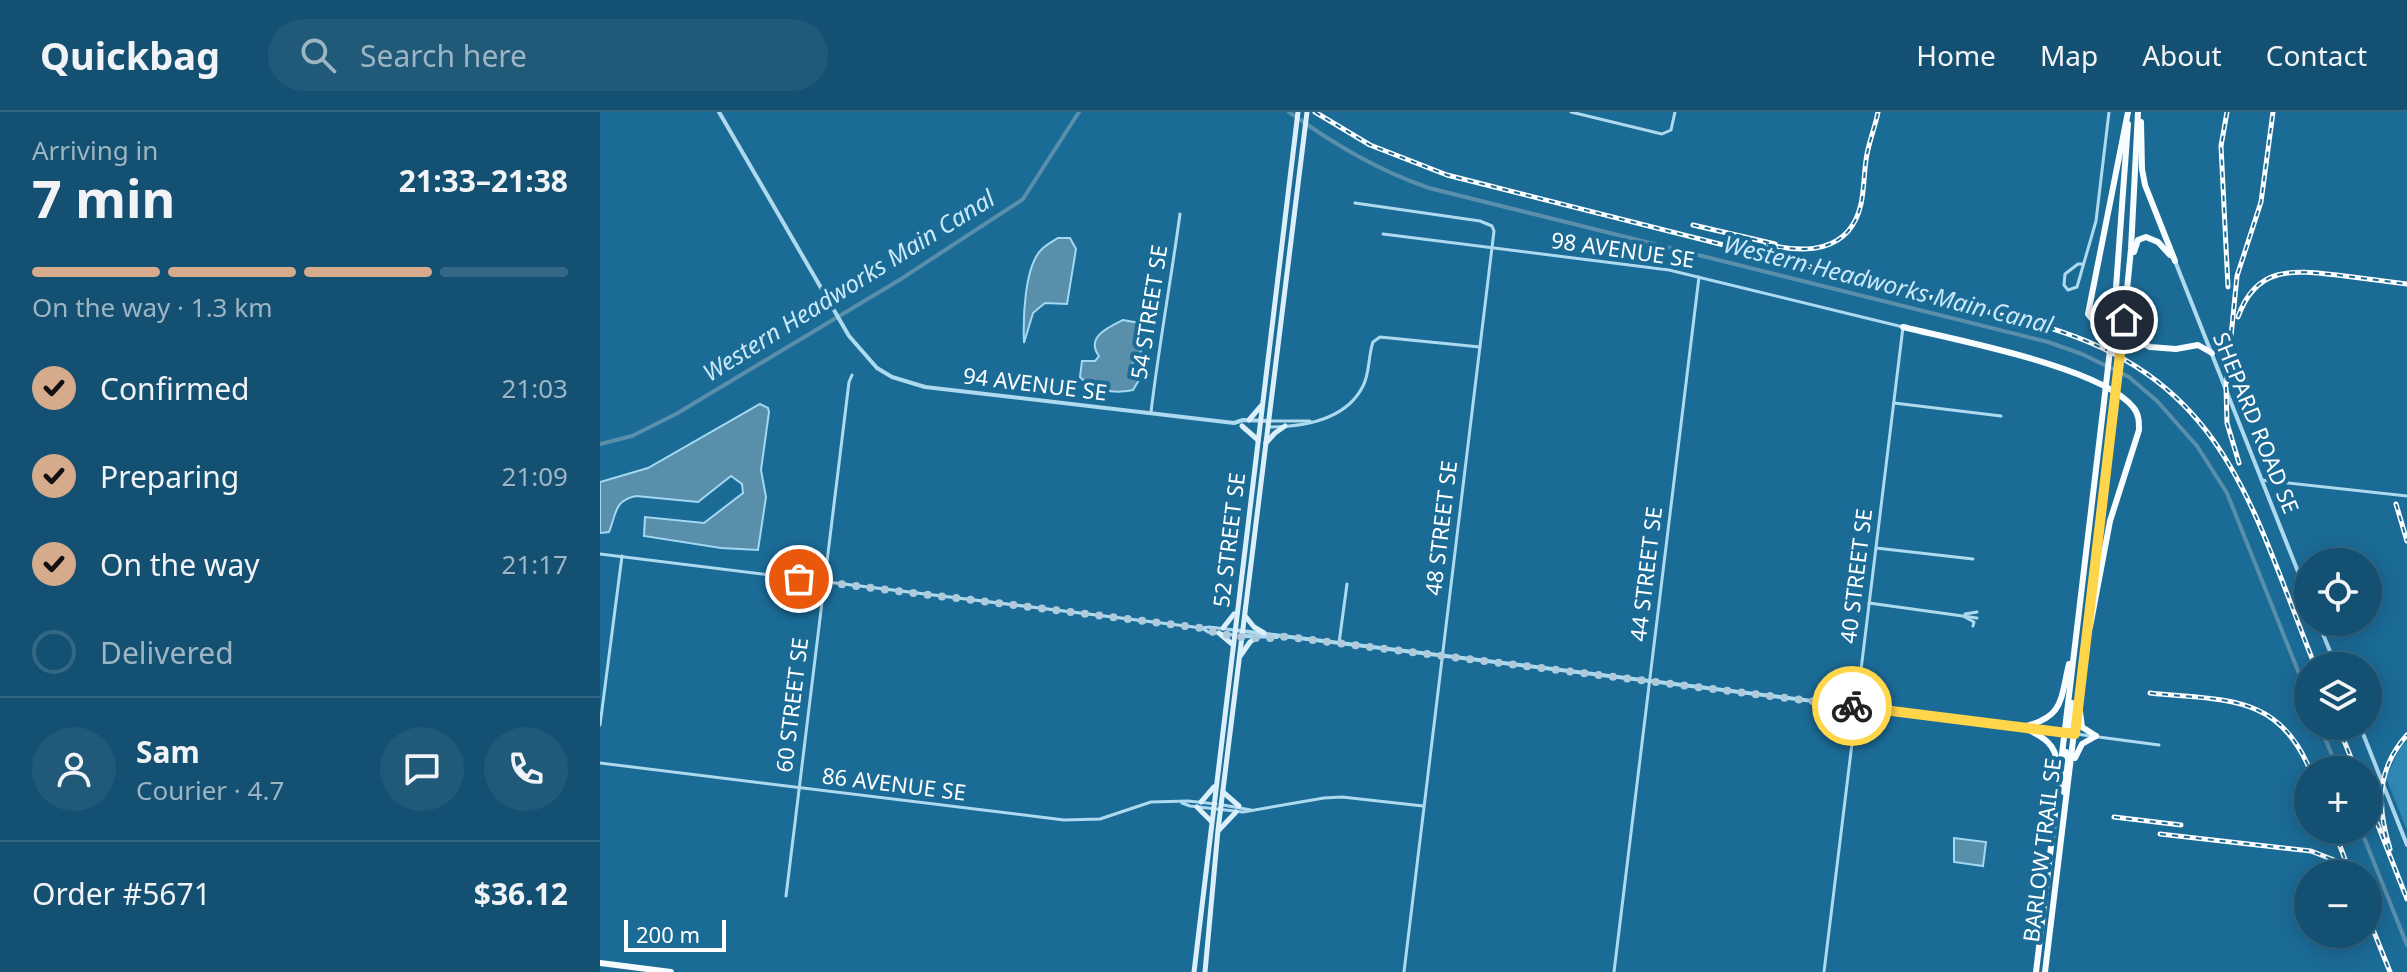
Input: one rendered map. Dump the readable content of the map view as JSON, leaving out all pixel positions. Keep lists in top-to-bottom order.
{
  "streets": {
    "main road": ["52 STREET SE", "BARLOW TRAIL SE"],
    "street": [
      "98 AVENUE SE",
      "54 STREET SE",
      "94 AVENUE SE",
      "SHEPARD ROAD SE",
      "48 STREET SE",
      "44 STREET SE",
      "40 STREET SE",
      "60 STREET SE",
      "86 AVENUE SE"
    ]
  },
  "crossings": [
    ["98 AVENUE SE", "48 STREET SE"],
    ["98 AVENUE SE", "44 STREET SE"],
    ["98 AVENUE SE", "40 STREET SE"],
    ["54 STREET SE", "94 AVENUE SE"],
    ["94 AVENUE SE", "48 STREET SE"],
    ["94 AVENUE SE", "52 STREET SE"],
    ["48 STREET SE", "86 AVENUE SE"],
    ["52 STREET SE", "86 AVENUE SE"],
    ["60 STREET SE", "86 AVENUE SE"]
  ],
  "water": ["Western Headworks Main Canal"],
  "scale_bar": "200 m",
  "page": {
    "header": "Quickbag",
    "search": "Search here",
    "nav": [
      "Home",
      "Map",
      "About",
      "Contact"
    ],
    "heading": ["7 min", "Arriving in", "21:33–21:38"],
    "panel": [
      "Sam",
      "Courier · 4.7",
      "Order #5671",
      "$36.12"
    ],
    "bar": "On the way · 1.3 km",
    "list": [
      ["Confirmed", "21:03"],
      ["Preparing", "21:09"],
      ["On the way", "21:17"],
      "Delivered"
    ],
    "map_buttons": ["+", "−"],
    "scale": "200 m"
  }
}
